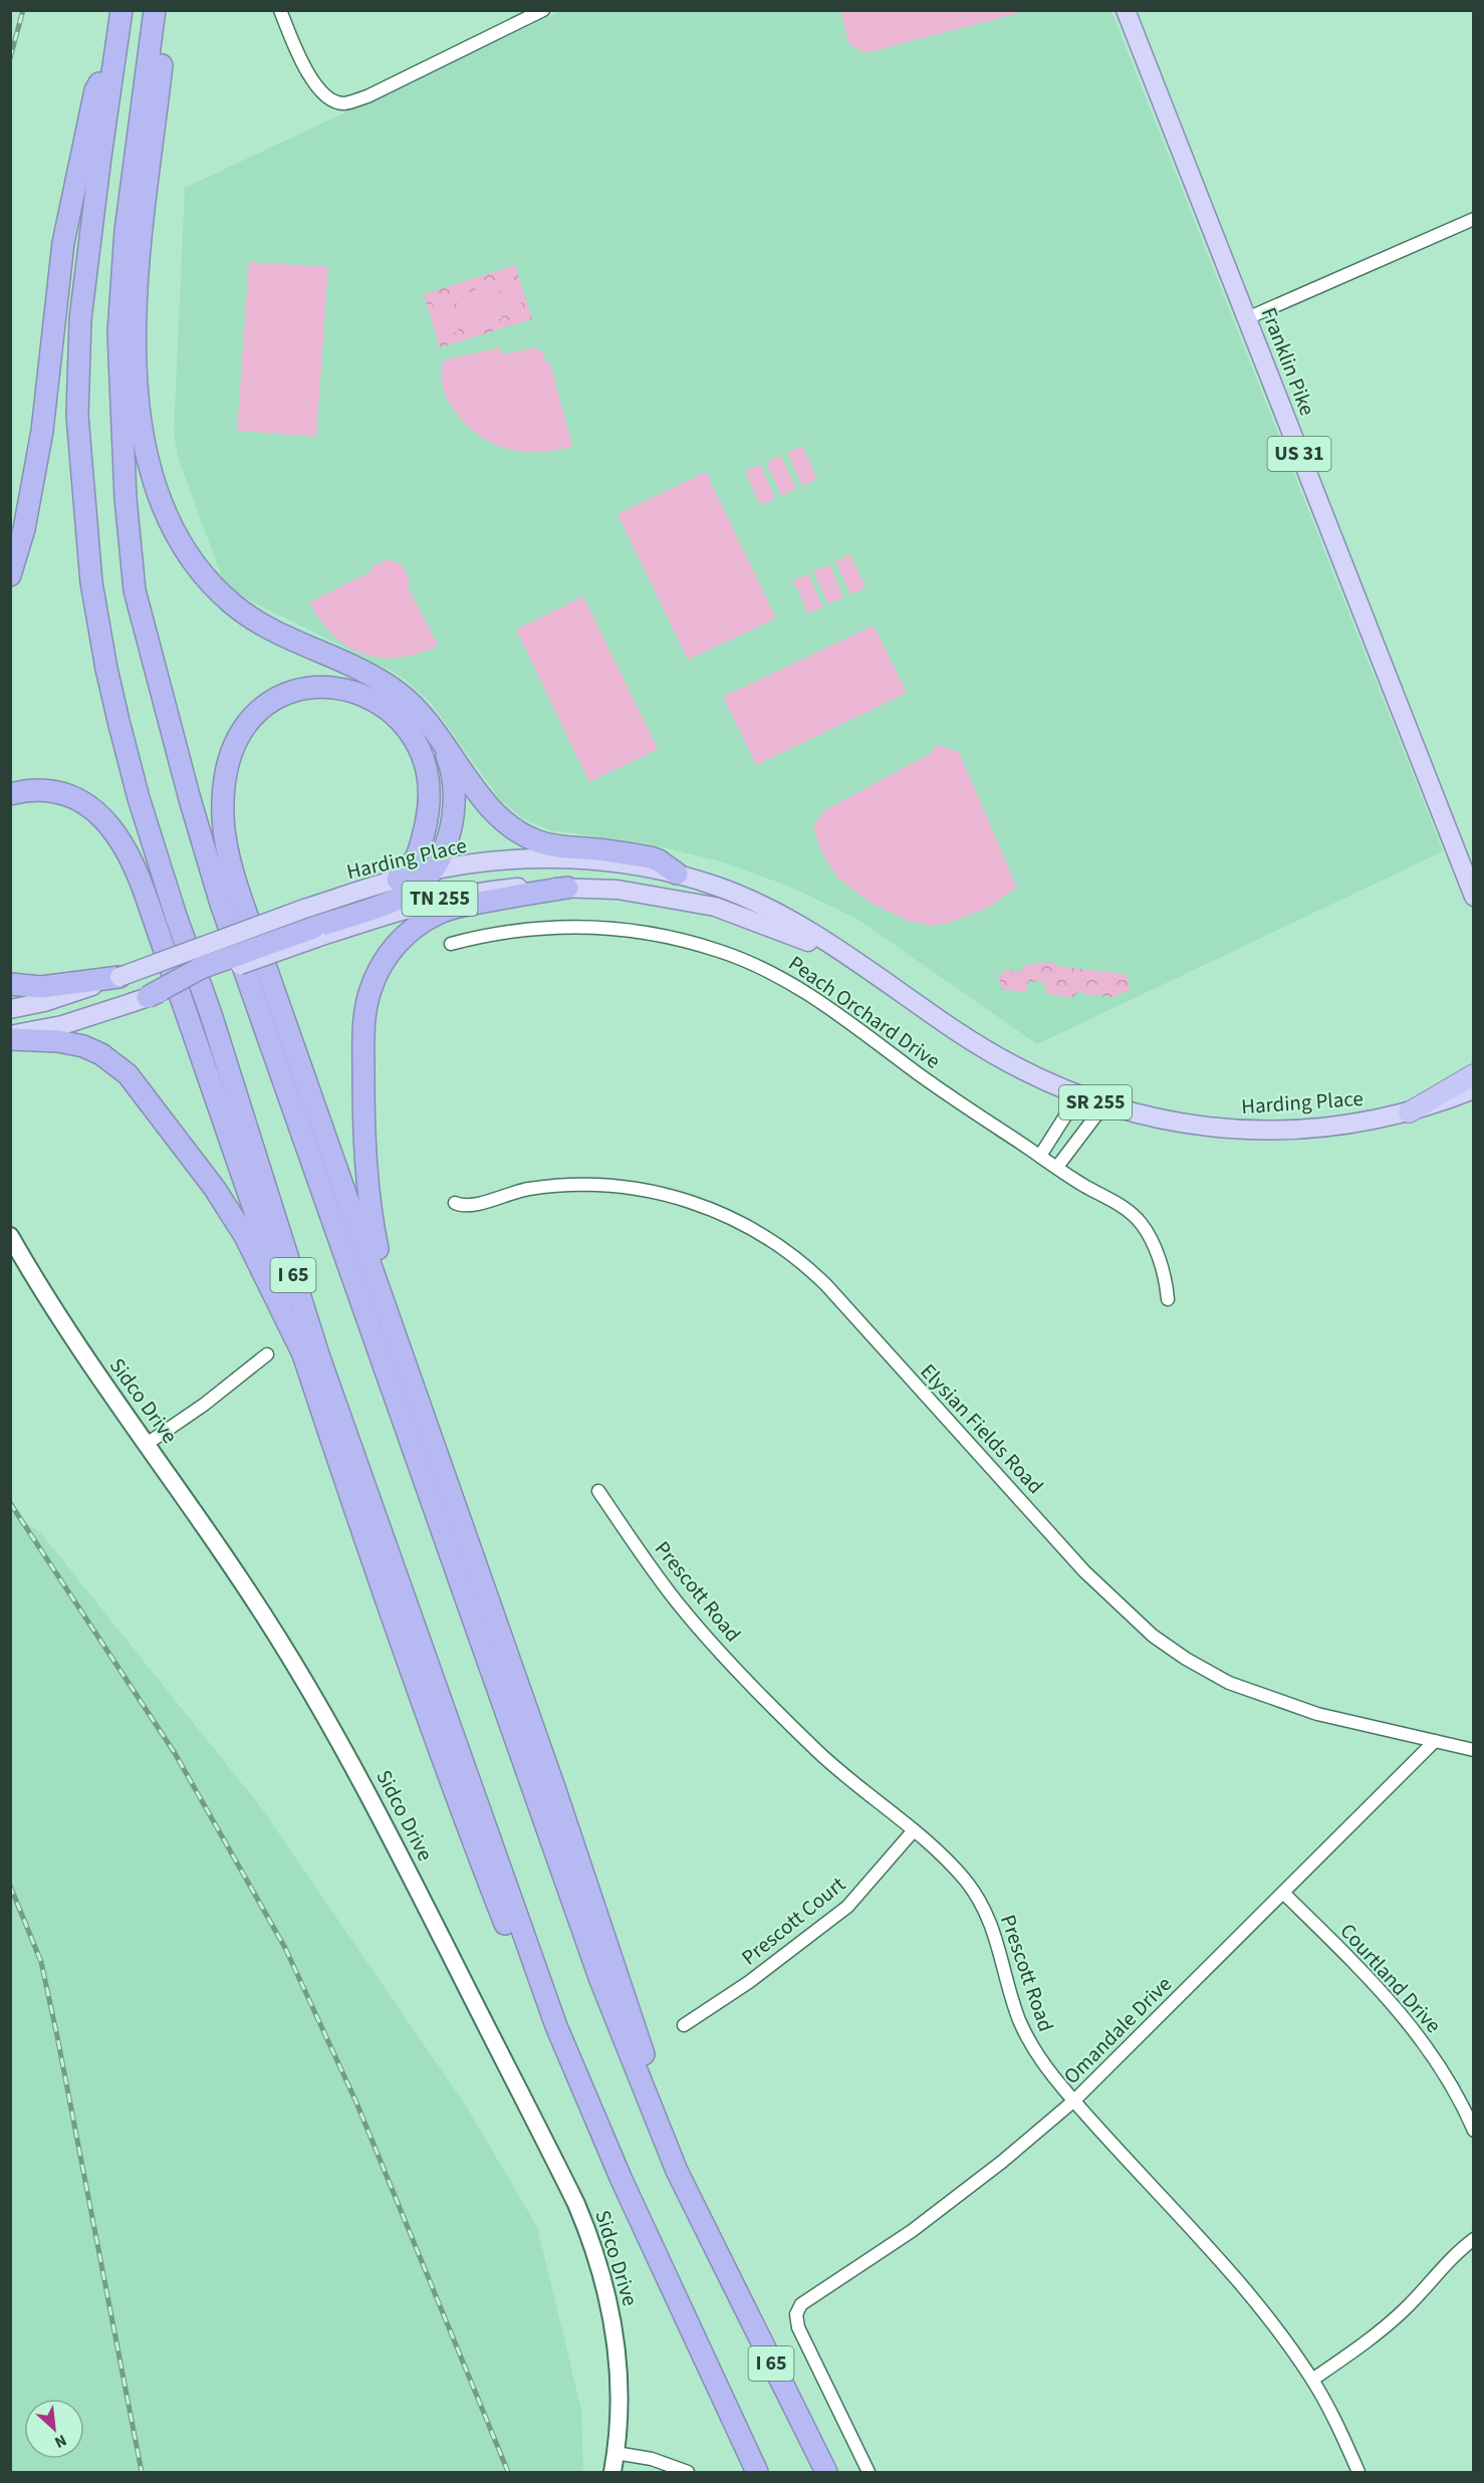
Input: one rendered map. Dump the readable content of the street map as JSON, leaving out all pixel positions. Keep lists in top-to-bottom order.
{
  "streets": {
    "highway": ["I 65"],
    "main road": [
      "Franklin Pike",
      "US 31",
      "Harding Place",
      "TN 255",
      "SR 255",
      "Sidco Drive"
    ],
    "street": [
      "Peach Orchard Drive",
      "Elysian Fields Road",
      "Prescott Road",
      "Prescott Court",
      "Courtland Drive",
      "Omandale Drive"
    ]
  },
  "crossings": [
    ["Elysian Fields Road", "Omandale Drive"],
    ["Prescott Road", "Prescott Court"],
    ["Prescott Road", "Omandale Drive"],
    ["Courtland Drive", "Omandale Drive"]
  ],
  "north": "bottom right"
}
